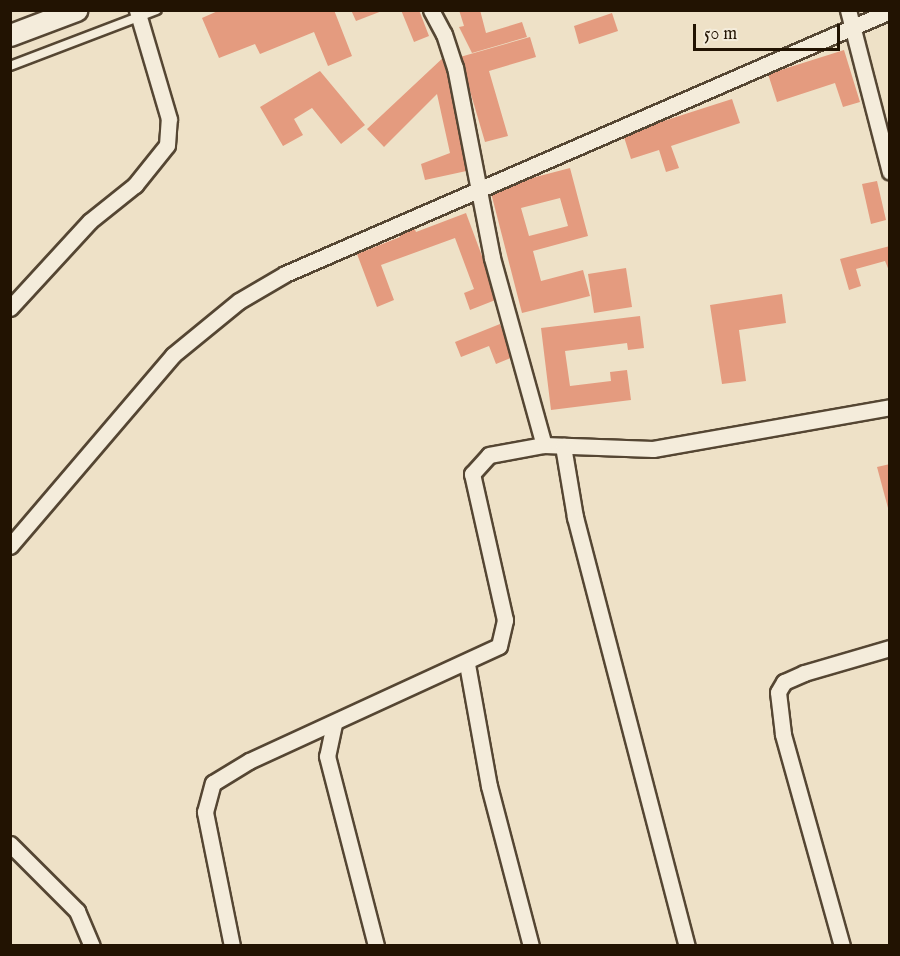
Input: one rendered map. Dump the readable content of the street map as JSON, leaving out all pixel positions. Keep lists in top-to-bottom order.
{
  "scale_bar": "50 m"
}
